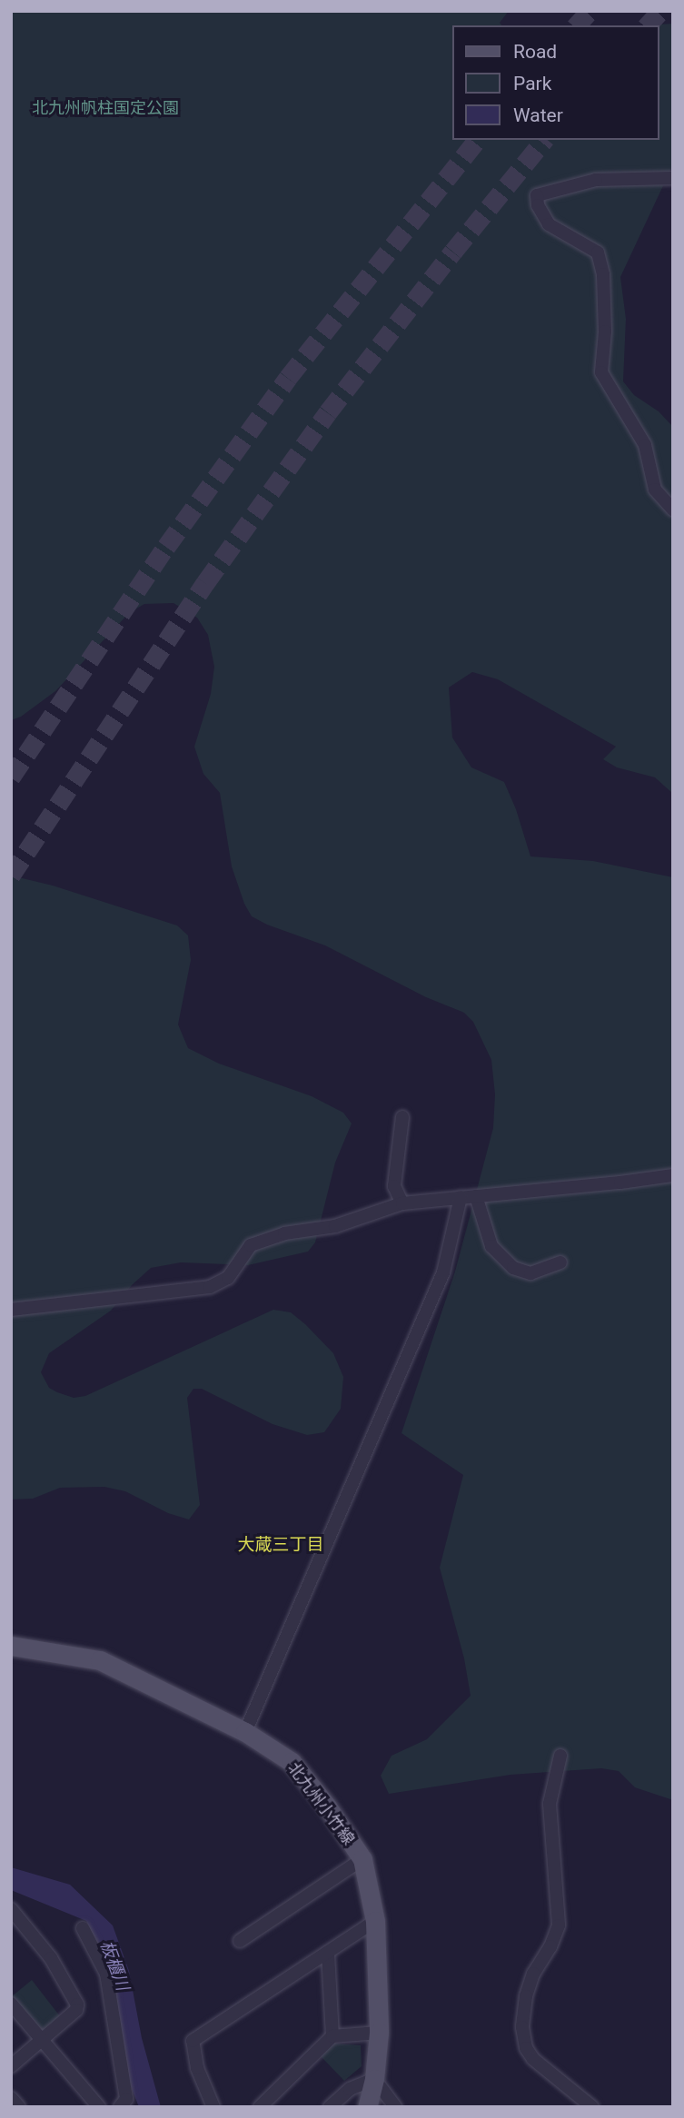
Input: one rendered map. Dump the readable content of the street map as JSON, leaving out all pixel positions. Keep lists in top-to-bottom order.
{
  "streets": {
    "main road": ["北九州小竹線"]
  },
  "districts": ["大蔵三丁目"],
  "water": ["板櫃川"],
  "parks": ["北九州帆柱国定公園"],
  "legend": ["Road", "Park", "Water"]
}
